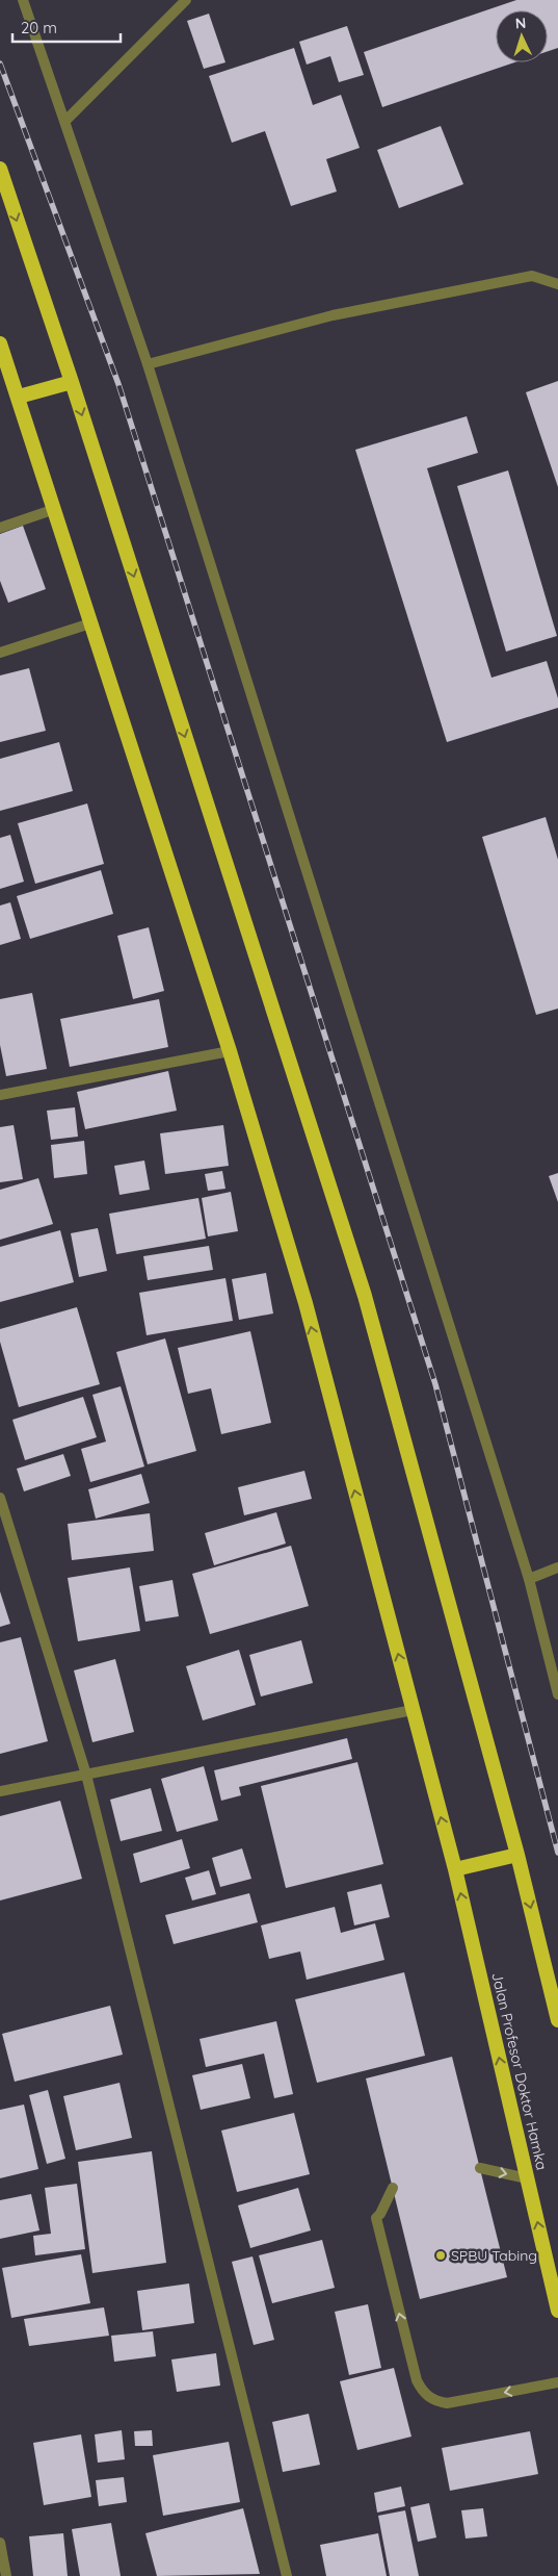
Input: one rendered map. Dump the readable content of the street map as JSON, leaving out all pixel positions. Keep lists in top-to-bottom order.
{
  "streets": {
    "highway": ["Jalan Profesor Doktor Hamka"]
  },
  "places": ["SPBU Tabing"],
  "scale_bar": "20 m",
  "north": "top"
}
